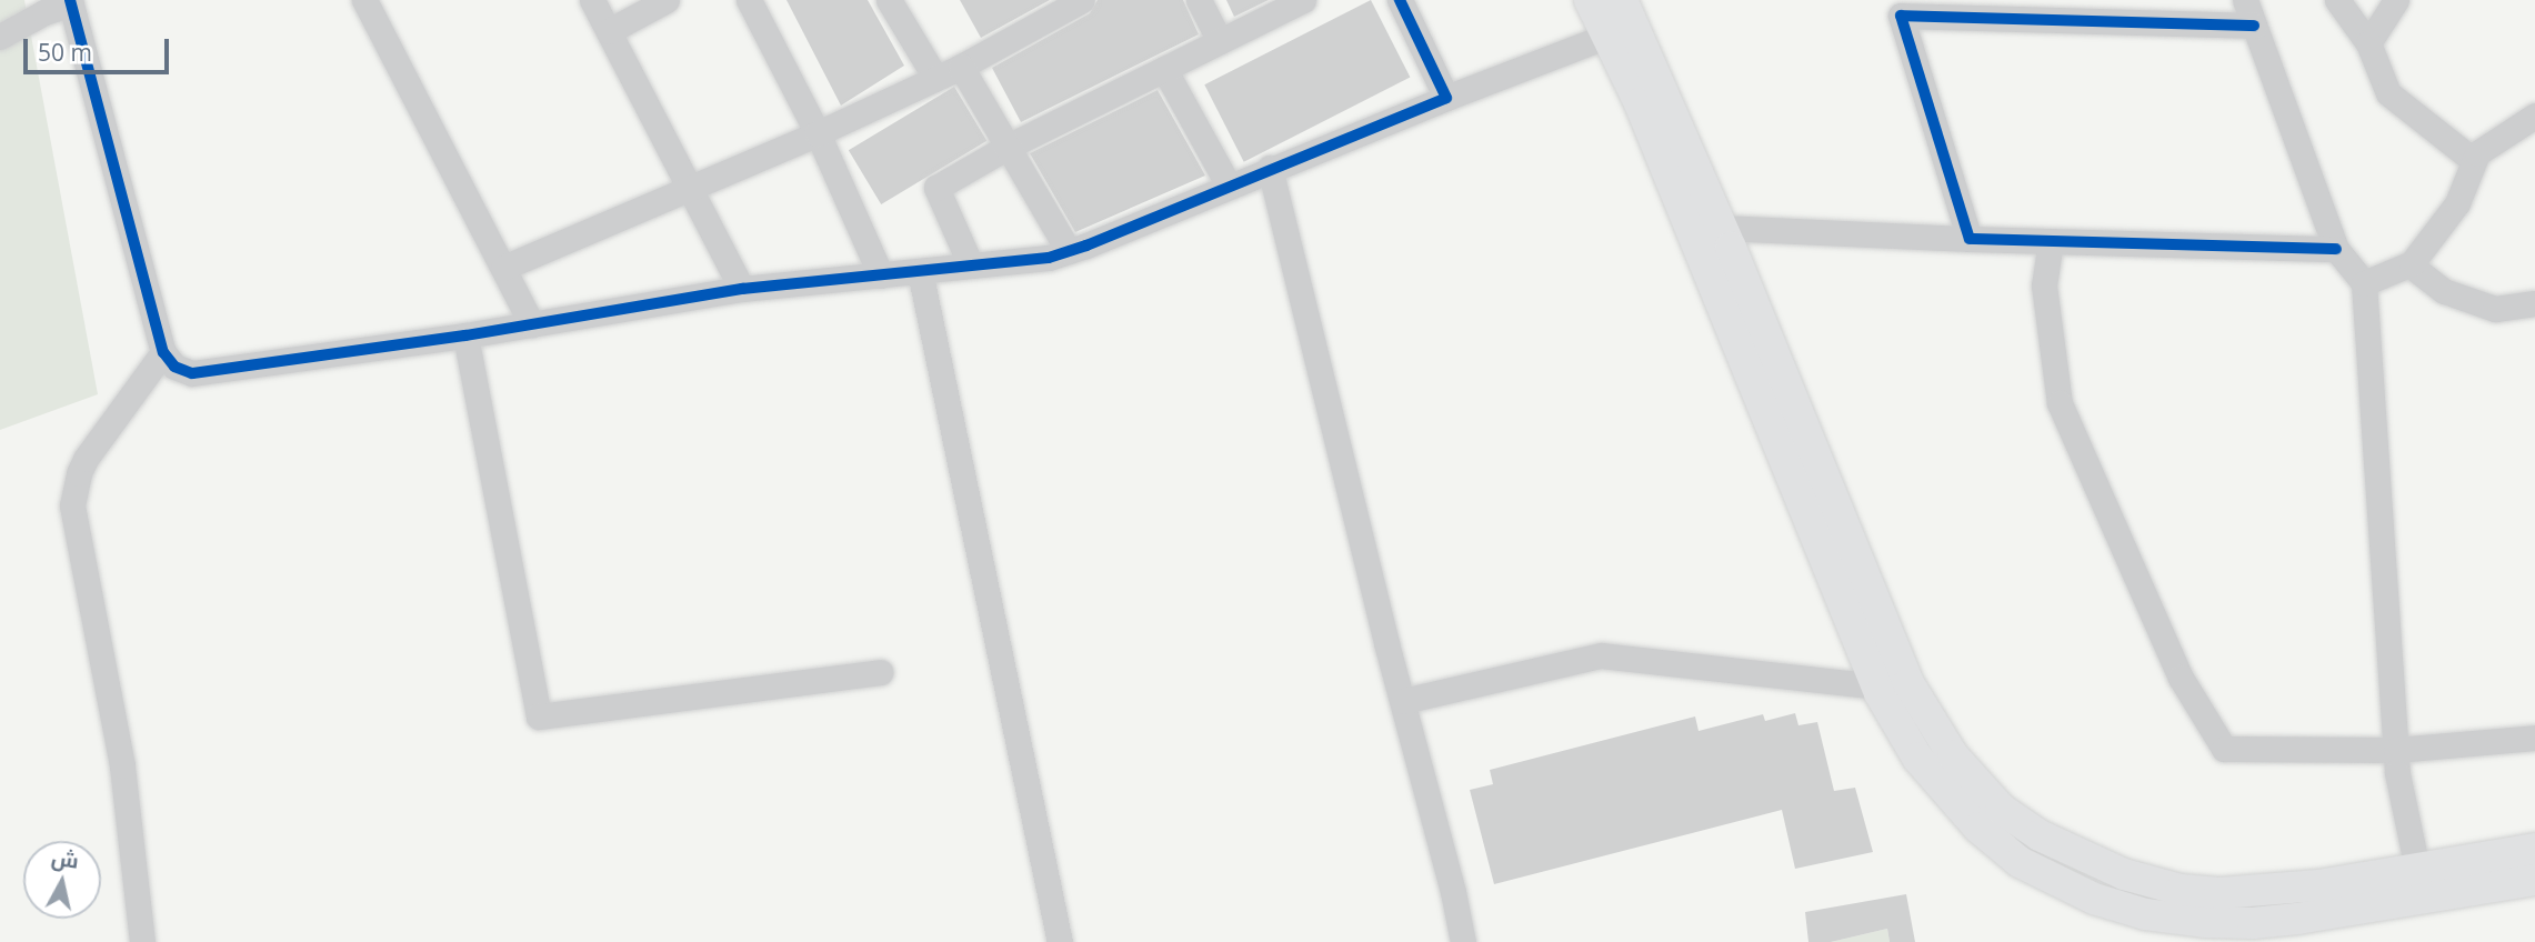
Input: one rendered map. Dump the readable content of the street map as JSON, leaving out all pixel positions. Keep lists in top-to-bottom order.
{
  "scale_bar": "50 m",
  "north": "top"
}
